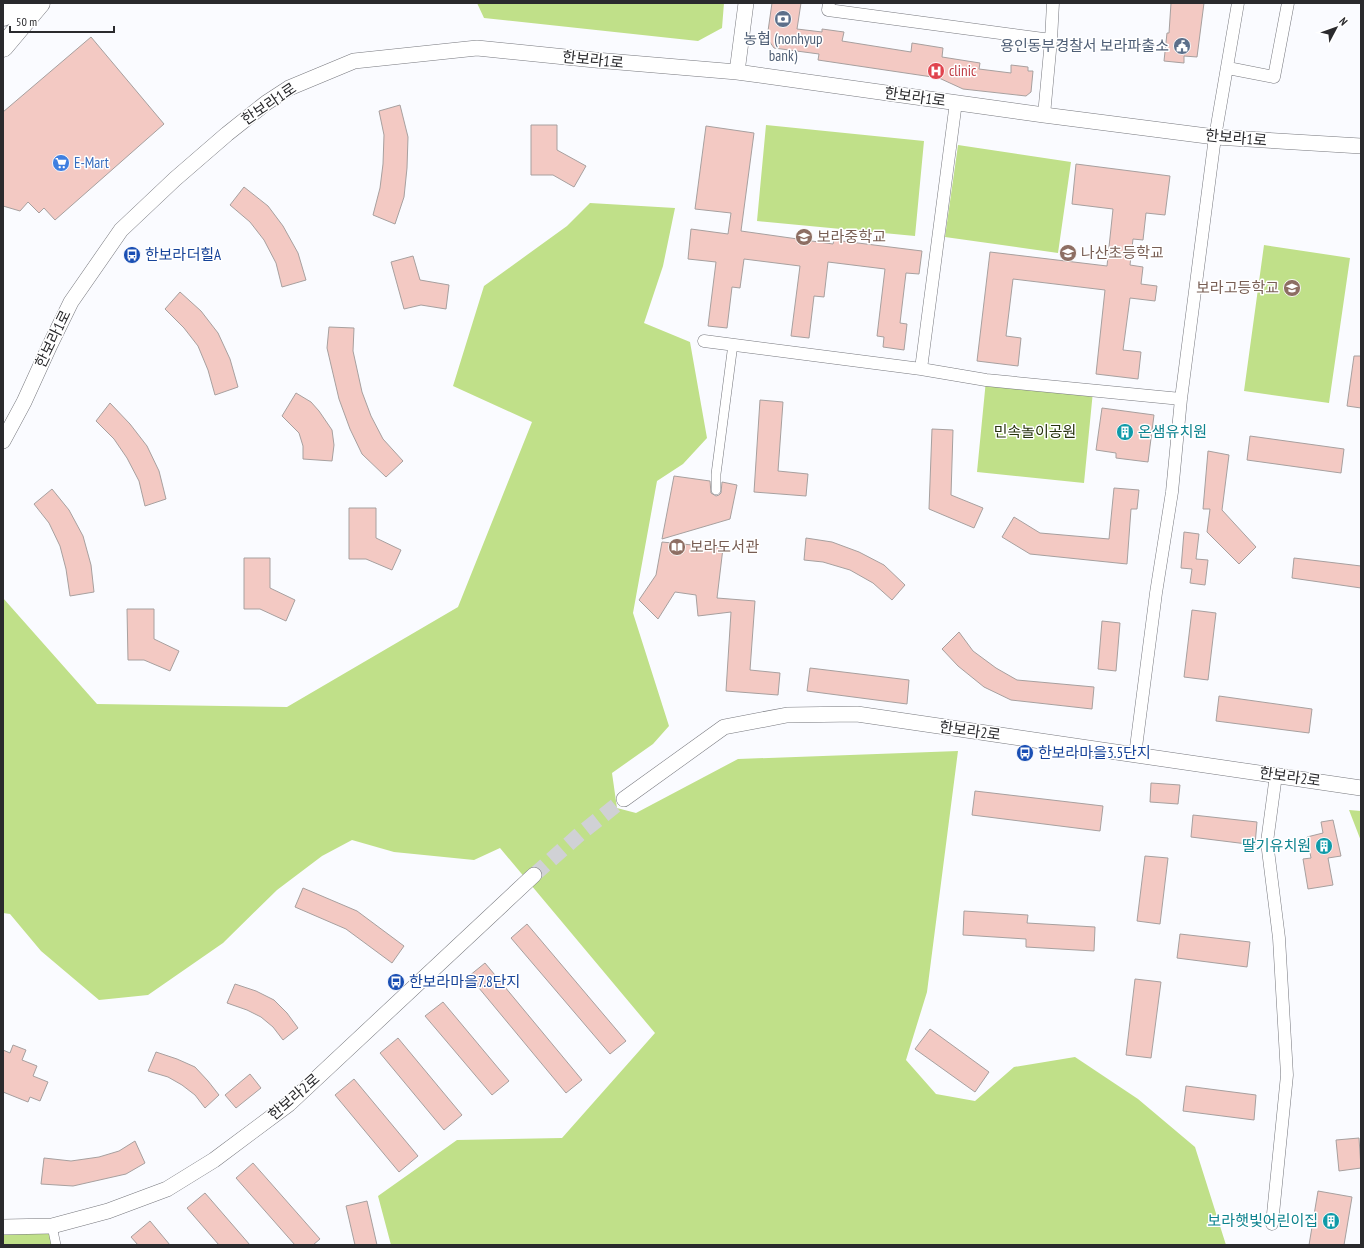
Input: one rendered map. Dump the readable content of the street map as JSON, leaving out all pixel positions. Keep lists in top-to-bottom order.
{
  "streets": {
    "street": ["한보라1로", "한보라2로"]
  },
  "parks": ["민속놀이공원"],
  "places": {
    "bank": ["농협 (nonhyup bank)"],
    "public building": ["용인동부경찰서 보라파출소"],
    "hospital": ["clinic"],
    "supermarket": ["E-Mart"],
    "school or university": ["보라중학교", "나산초등학교", "보라고등학교"],
    "bus stop": ["한보라더힐A", "한보라마을3.5단지", "한보라마을7.8단지"],
    "building": ["온샘유치원", "딸기유치원", "보라햇빛어린이집"],
    "library": ["보라도서관"]
  },
  "scale_bar": "50 m",
  "north": "top right"
}
